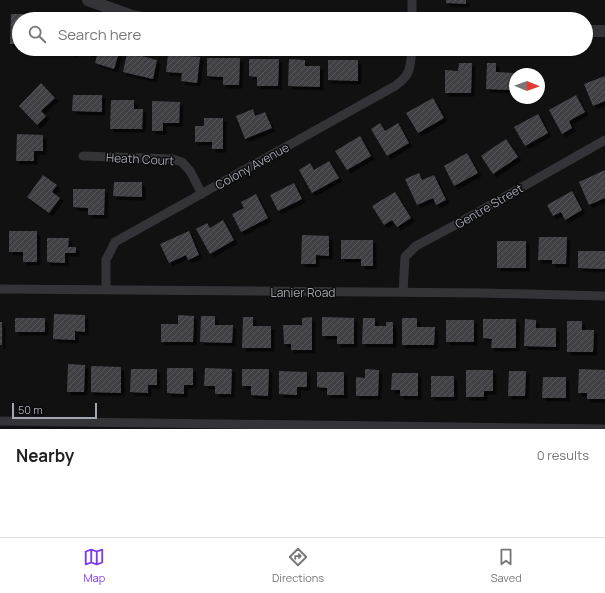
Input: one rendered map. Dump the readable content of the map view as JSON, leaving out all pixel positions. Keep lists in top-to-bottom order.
{
  "streets": {
    "street": [
      "Heath Court",
      "Colony Avenue",
      "Gentre Street",
      "Lanier Road"
    ]
  },
  "crossings": [
    ["Heath Court", "Colony Avenue"],
    ["Colony Avenue", "Lanier Road"],
    ["Gentre Street", "Lanier Road"]
  ],
  "scale_bar": "50 m",
  "north": "right",
  "page": {
    "search": "Search here",
    "scale": "50 m",
    "heading": ["Nearby", "0 results"],
    "nav": ["Map", "Directions", "Saved"]
  }
}
